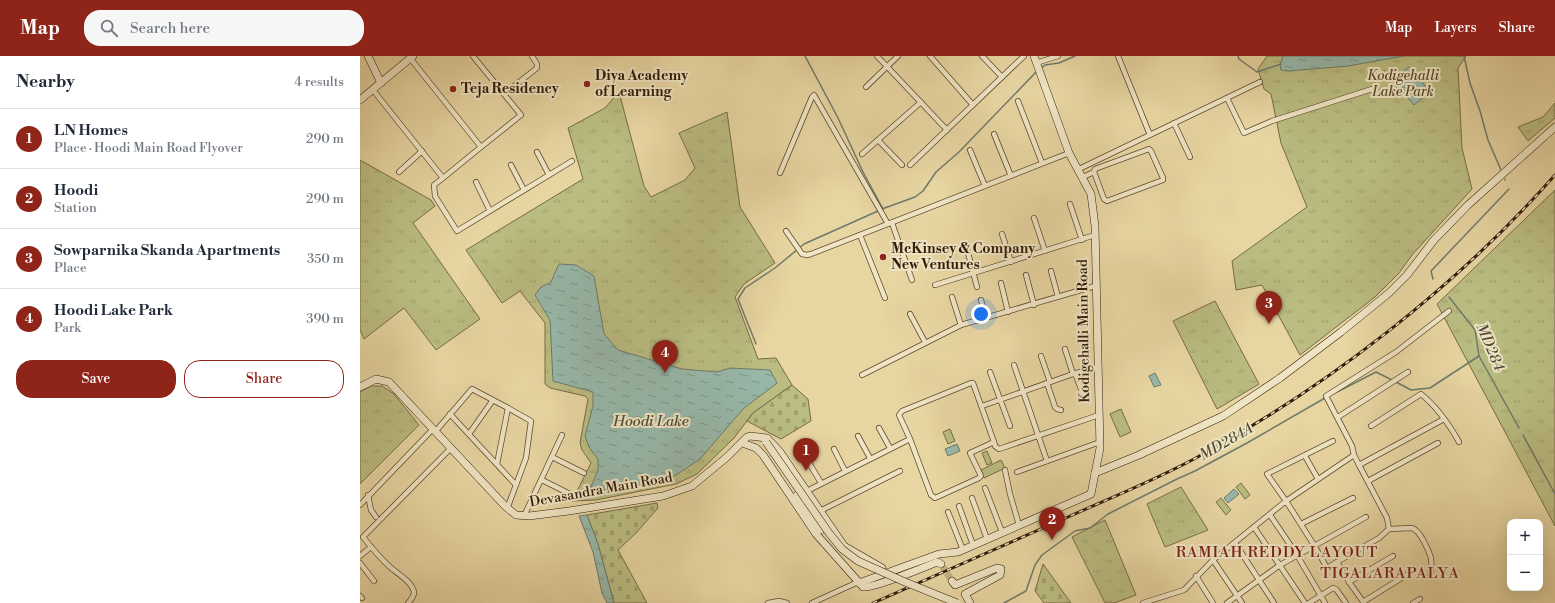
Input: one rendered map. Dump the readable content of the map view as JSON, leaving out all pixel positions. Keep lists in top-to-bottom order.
{
  "streets": {
    "street": ["Kodigehalli Main Road", "Devasandra Main Road"]
  },
  "districts": ["RAMIAH REDDY LAYOUT", "TIGALARAPALYA"],
  "water": ["MD284", "Hoodi Lake", "MD284A"],
  "parks": ["Kodigehalli Lake Park"],
  "places": ["Diya Academy of Learning", "Teja Residency", "McKinsey & Company New Ventures"],
  "page": {
    "header": "Map",
    "search": "Search here",
    "nav": ["Map", "Layers", "Share"],
    "heading": ["Nearby", "4 results"],
    "list": [
      {
        "mark": "1",
        "name": "LN Homes",
        "note": "Place · Hoodi Main Road Flyover",
        "value": "290 m"
      },
      {
        "mark": "2",
        "name": "Hoodi",
        "note": "Station",
        "value": "290 m"
      },
      {
        "mark": "3",
        "name": "Sowparnika Skanda Apartments",
        "note": "Place",
        "value": "350 m"
      },
      {
        "mark": "4",
        "name": "Hoodi Lake Park",
        "note": "Park",
        "value": "390 m"
      }
    ],
    "pins": [
      "3",
      "4",
      "1",
      "2"
    ],
    "buttons": ["Save", "Share"],
    "map_buttons": ["+", "−"]
  }
}
